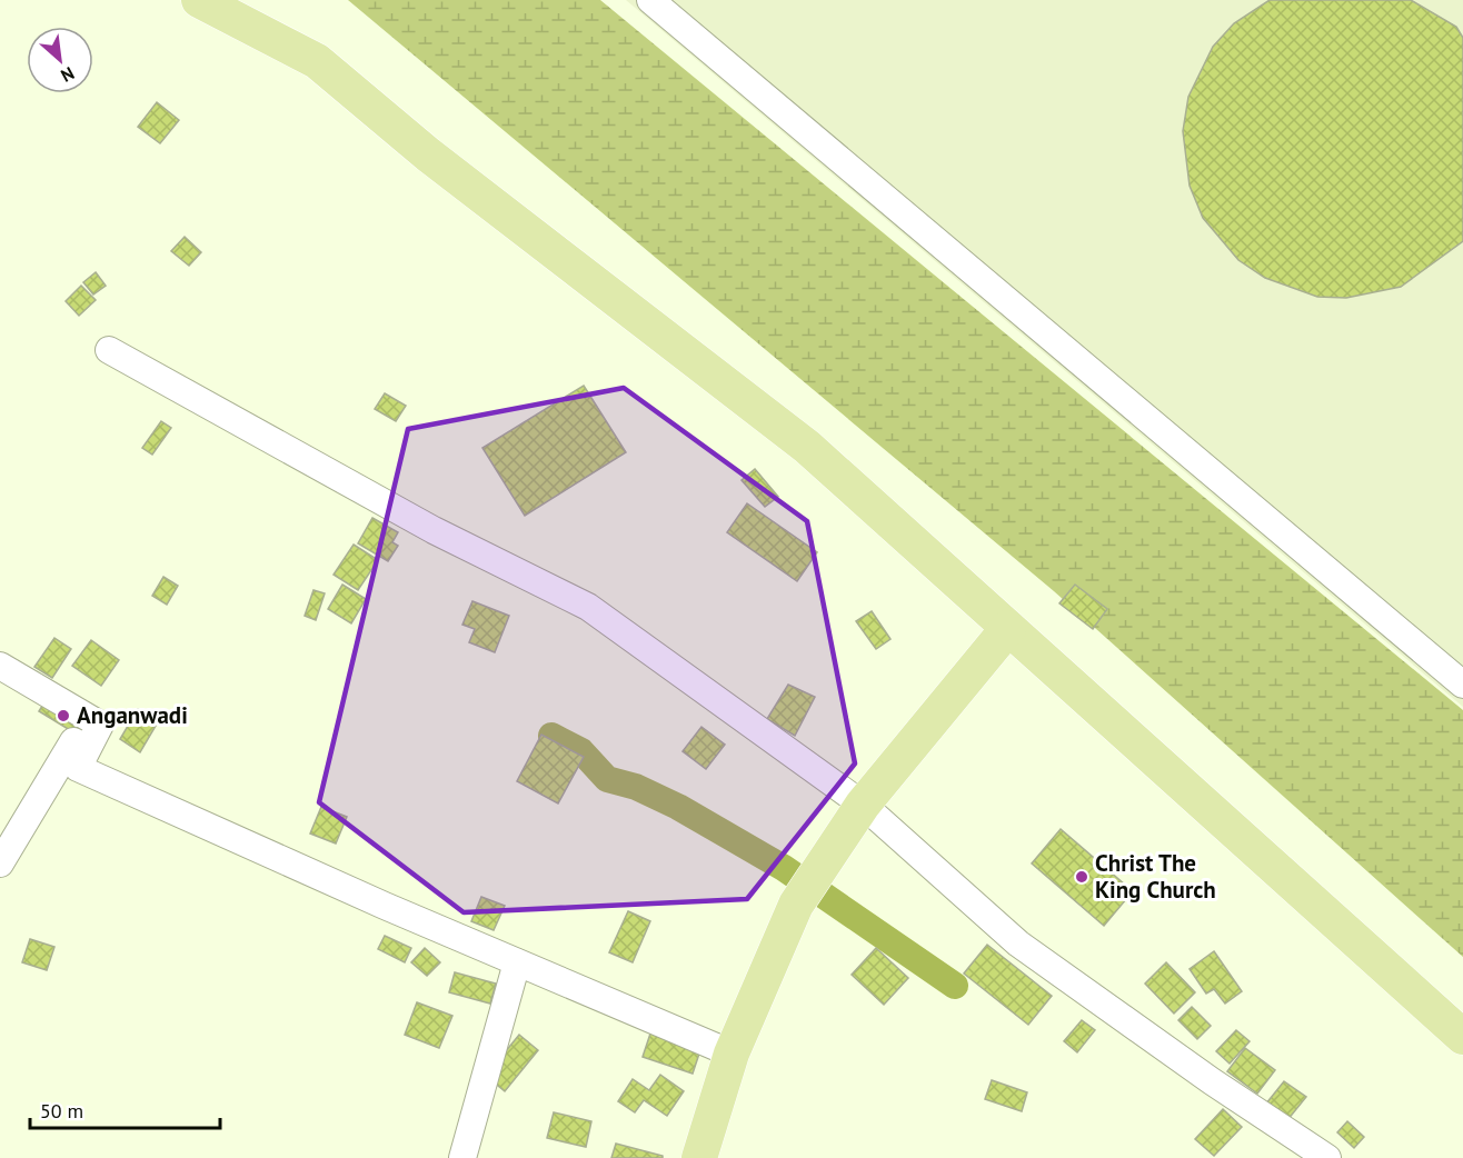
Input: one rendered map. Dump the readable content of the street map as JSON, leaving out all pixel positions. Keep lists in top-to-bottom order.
{
  "places": ["Anganwadi", "Christ The King Church"],
  "scale_bar": "50 m",
  "north": "bottom right"
}
